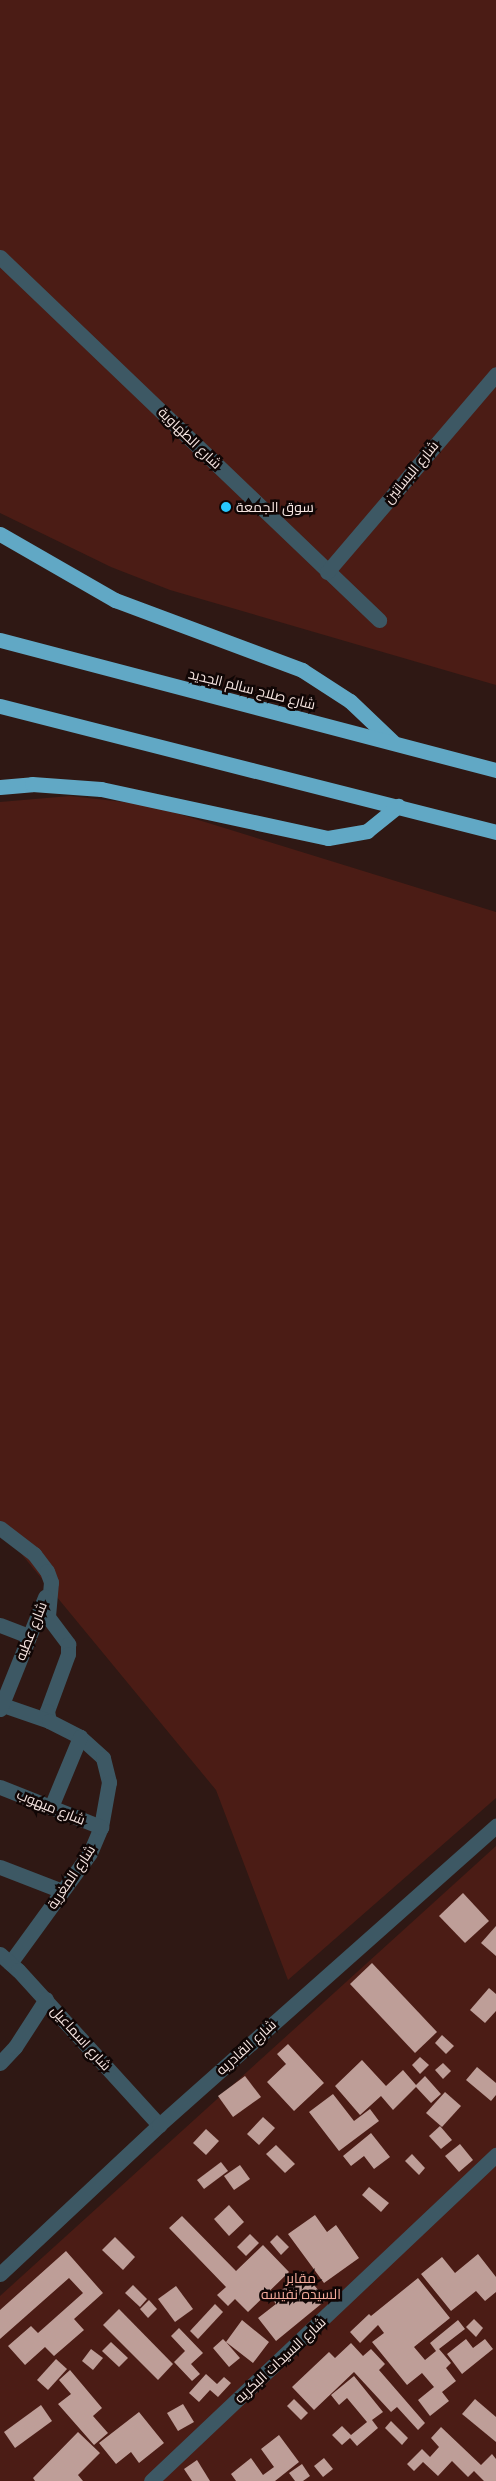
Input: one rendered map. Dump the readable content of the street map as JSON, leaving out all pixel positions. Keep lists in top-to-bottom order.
{
  "streets": {
    "highway": ["شارع صلاح سالم الجديد"],
    "street": [
      "شارع الطهاوية",
      "شارع البساتين",
      "شارع عطيه",
      "شارع ميهوب",
      "شارع المغرية",
      "شارع اسماعيل",
      "شارع القادريه",
      "شارع السيدات البكريه"
    ]
  },
  "crossings": [
    ["شارع الطهاوية", "شارع البساتين"],
    ["شارع عطيه", "شارع المغرية"],
    ["شارع ميهوب", "شارع المغرية"],
    ["شارع المغرية", "شارع اسماعيل"],
    ["شارع اسماعيل", "شارع القادريه"]
  ],
  "parks": ["مقابر السيده نفيسه"],
  "places": ["سوق الجمعة"]
}
